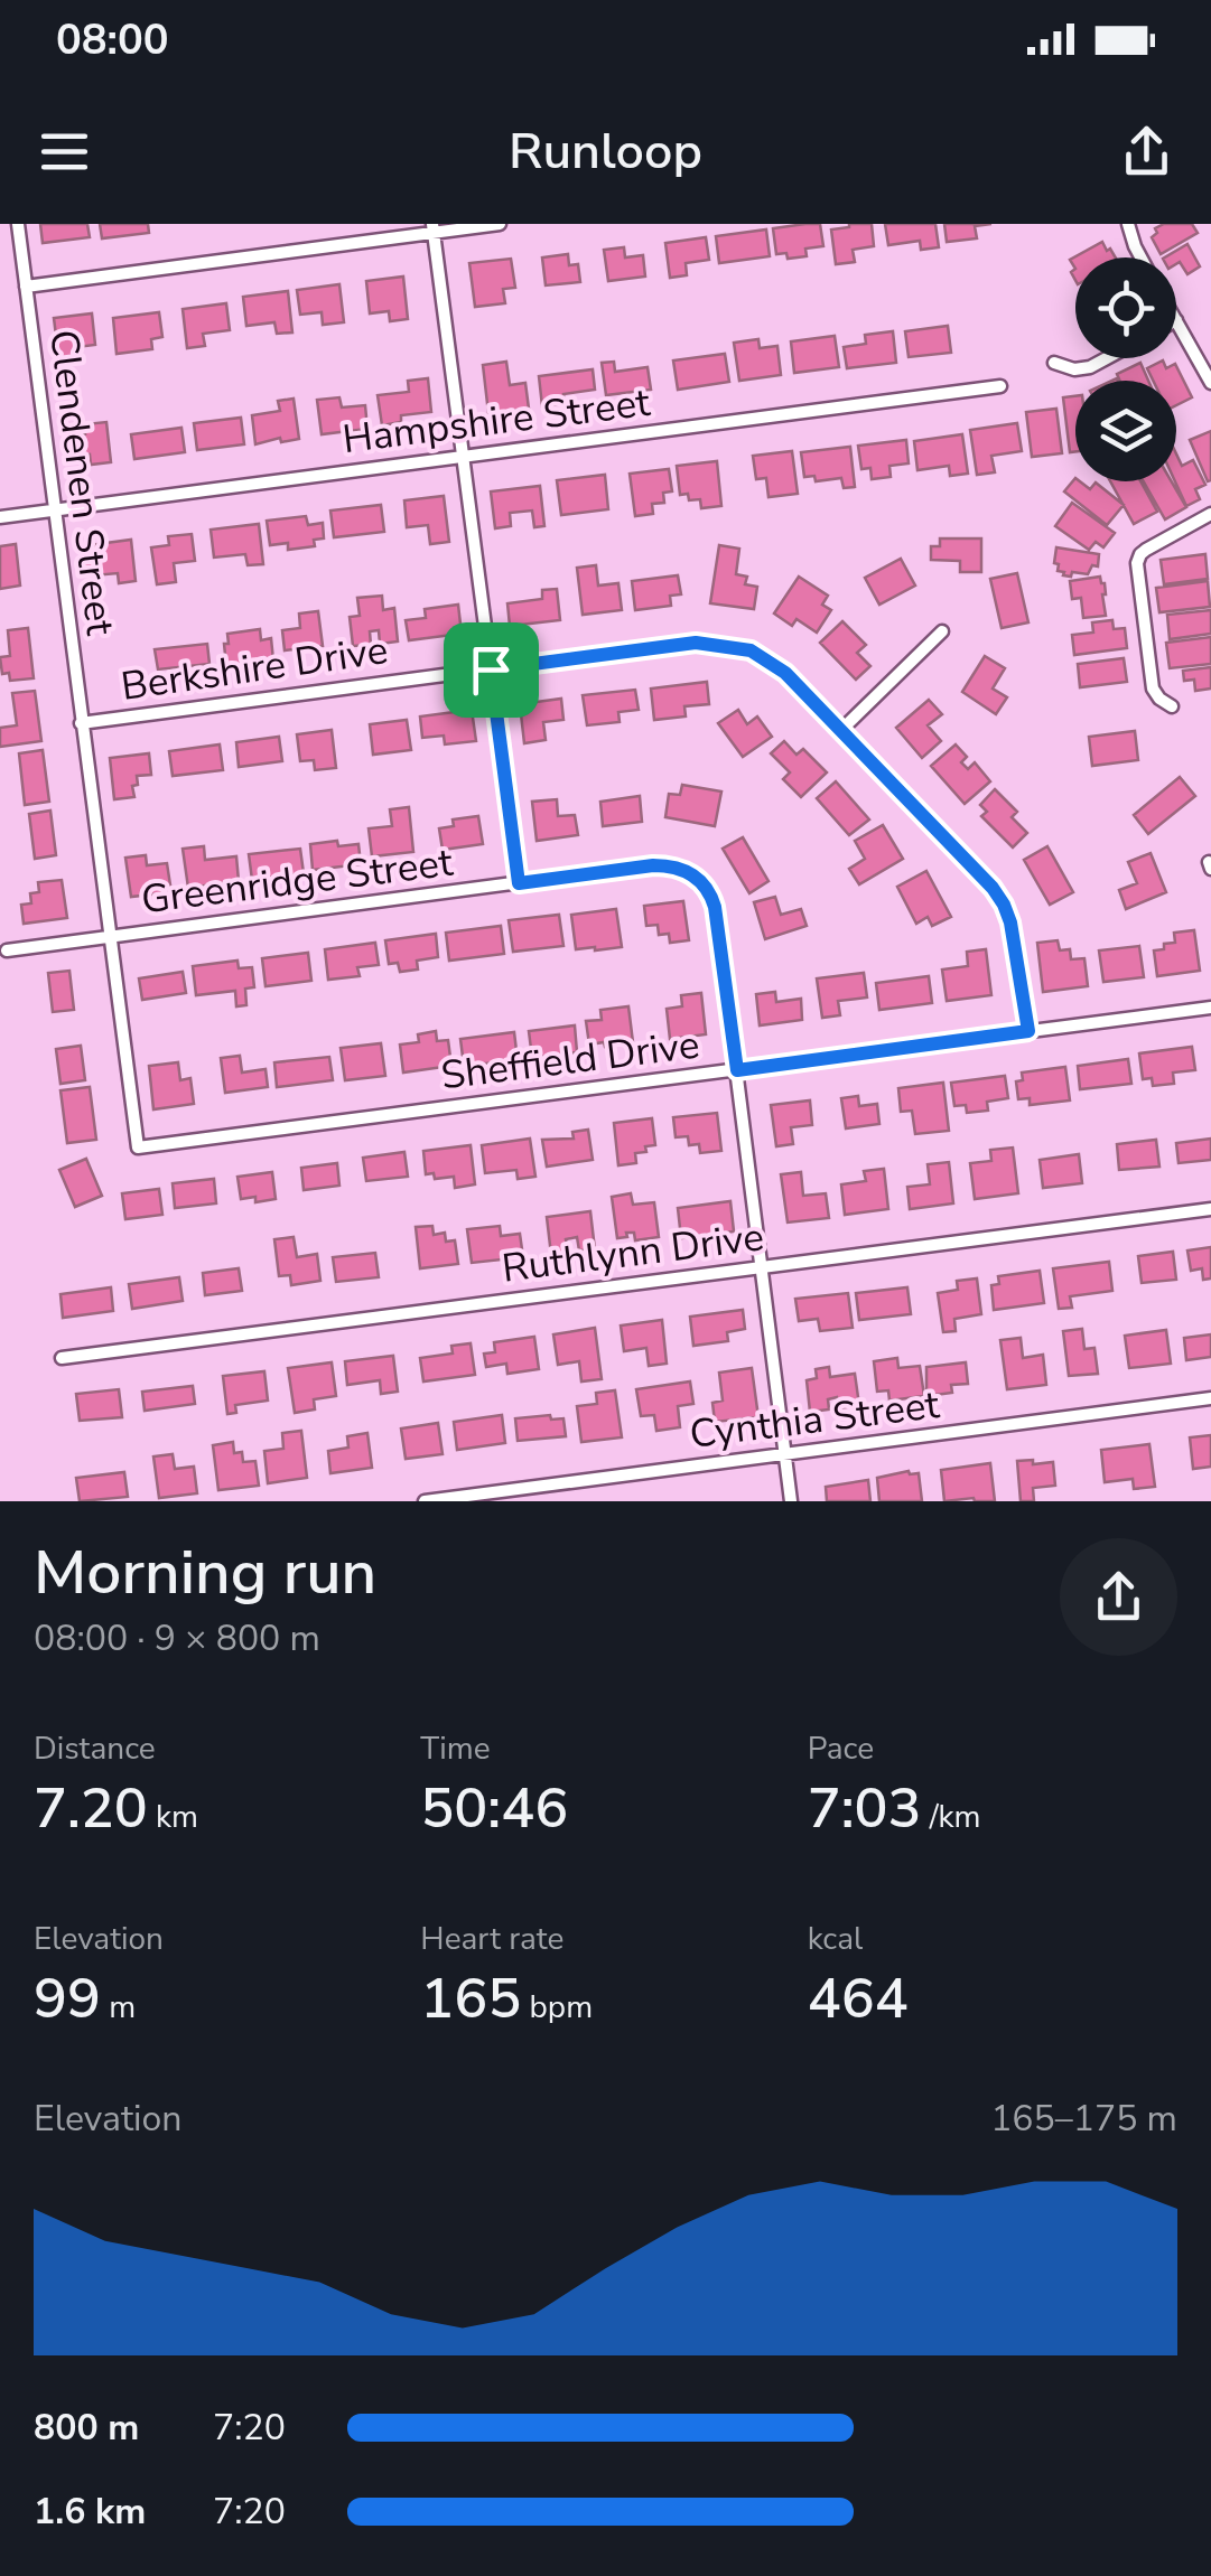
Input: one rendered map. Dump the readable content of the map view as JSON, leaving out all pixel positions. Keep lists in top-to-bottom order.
{
  "streets": {
    "street": [
      "Hampshire Street",
      "Clendenen Street",
      "Berkshire Drive",
      "Greenridge Street",
      "Sheffield Drive",
      "Ruthlynn Drive",
      "Cynthia Street"
    ]
  },
  "crossings": [
    ["Hampshire Street", "Clendenen Street"],
    ["Clendenen Street", "Berkshire Drive"],
    ["Clendenen Street", "Greenridge Street"],
    ["Clendenen Street", "Sheffield Drive"],
    ["Berkshire Drive", "Sheffield Drive"],
    ["Greenridge Street", "Sheffield Drive"],
    ["Greenridge Street", "Ruthlynn Drive"],
    ["Greenridge Street", "Cynthia Street"]
  ],
  "page": {
    "status": "08:00",
    "header": "Runloop",
    "heading": ["Morning run", "08:00 · 9 × 800 m"],
    "stats": [
      ["Distance", "7.20 km"],
      ["Time", "50:46"],
      ["Pace", "7:03 /km"],
      ["Elevation", "99 m"],
      ["Heart rate", "165 bpm"],
      ["kcal", "464"]
    ],
    "chart": ["Elevation", "165–175 m"],
    "list": [
      {
        "name": "800 m",
        "note": "7:20"
      },
      {
        "name": "1.6 km",
        "note": "7:20"
      }
    ]
  }
}
